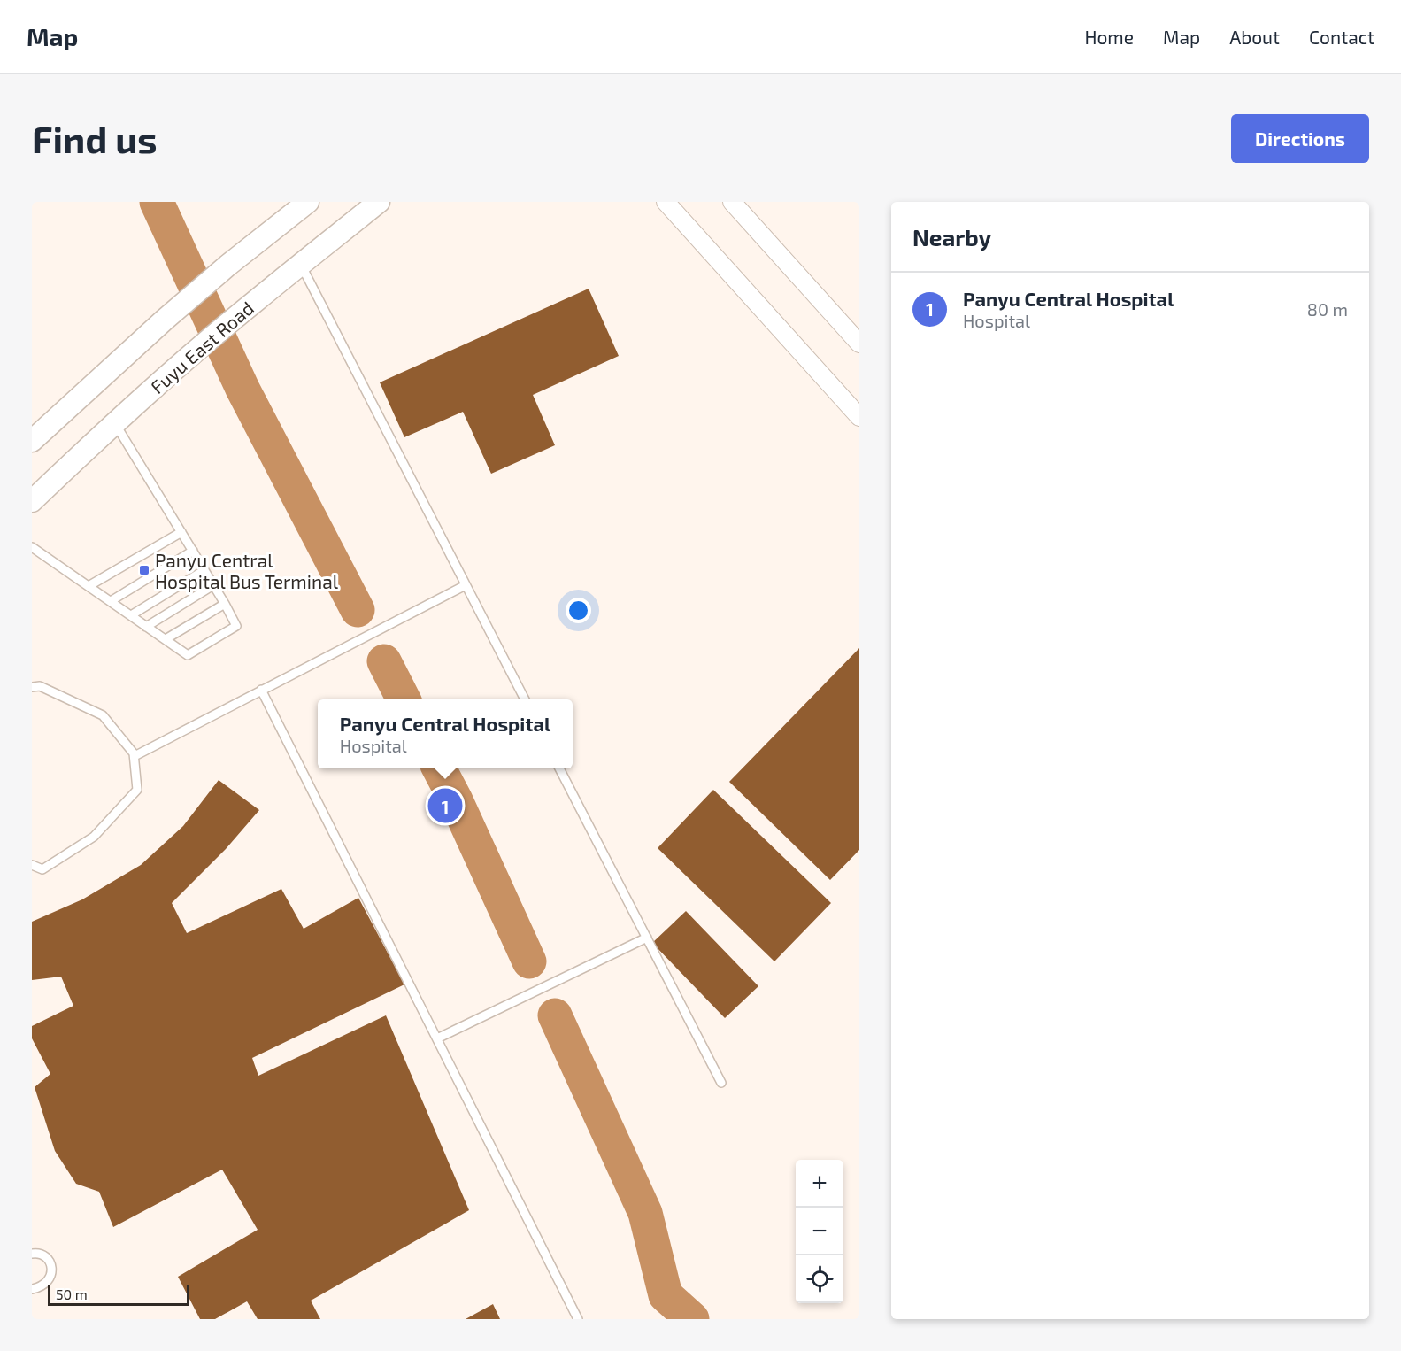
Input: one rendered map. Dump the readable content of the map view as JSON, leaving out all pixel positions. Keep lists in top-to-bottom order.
{
  "streets": {
    "street": ["Fuyu East Road"]
  },
  "places": {
    "transit": ["Panyu Central Hospital Bus Terminal"]
  },
  "scale_bar": "50 m",
  "page": {
    "header": "Map",
    "nav": [
      "Home",
      "Map",
      "About",
      "Contact"
    ],
    "buttons": "Directions",
    "title": "Find us",
    "heading": "Nearby",
    "list": [
      {
        "mark": "1",
        "name": "Panyu Central Hospital",
        "note": "Hospital",
        "value": "80 m"
      }
    ],
    "popup": ["Panyu Central Hospital", "Hospital"],
    "pins": "1",
    "map_buttons": ["+", "−"],
    "scale": "50 m"
  }
}
